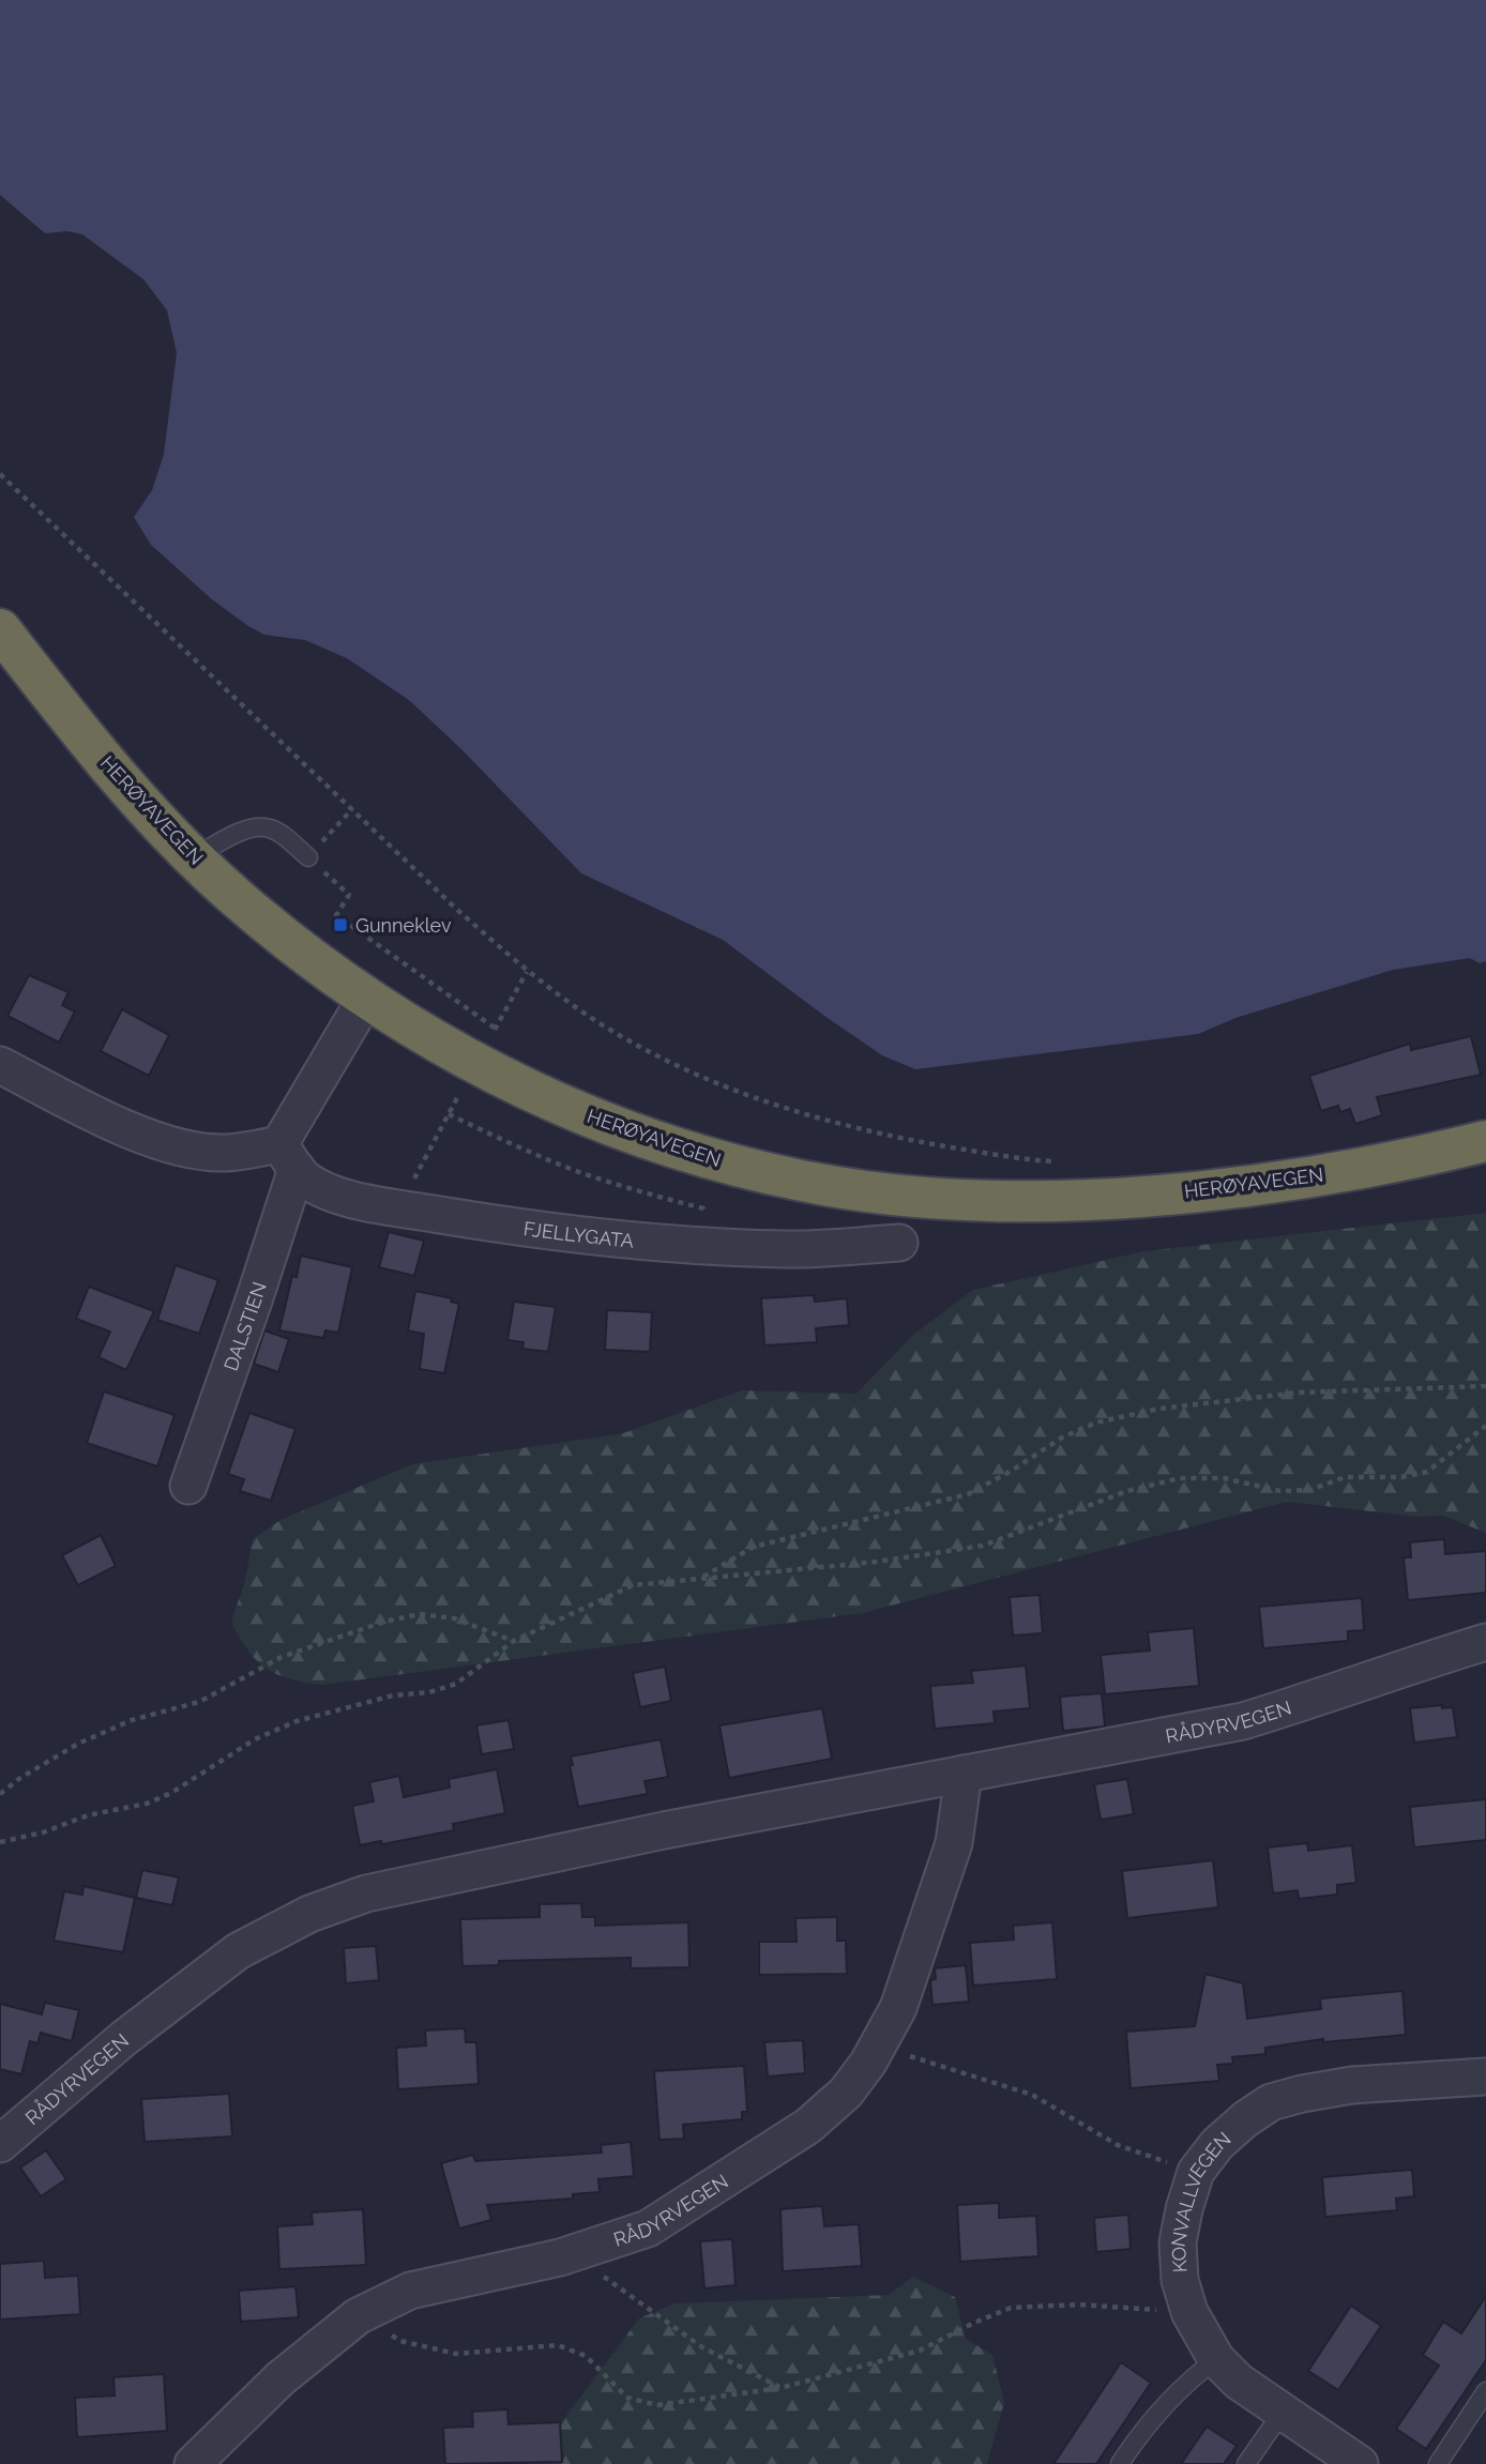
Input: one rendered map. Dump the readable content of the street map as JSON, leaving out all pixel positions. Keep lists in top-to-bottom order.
{
  "streets": {
    "highway": ["HERØYAVEGEN"],
    "street": [
      "FJELLYGATA",
      "DALSTIEN",
      "RÅDYRVEGEN",
      "KONVALLVEGEN"
    ]
  },
  "crossings": [
    ["FJELLYGATA", "DALSTIEN"]
  ],
  "places": {
    "transit": ["Gunneklev"]
  }
}
